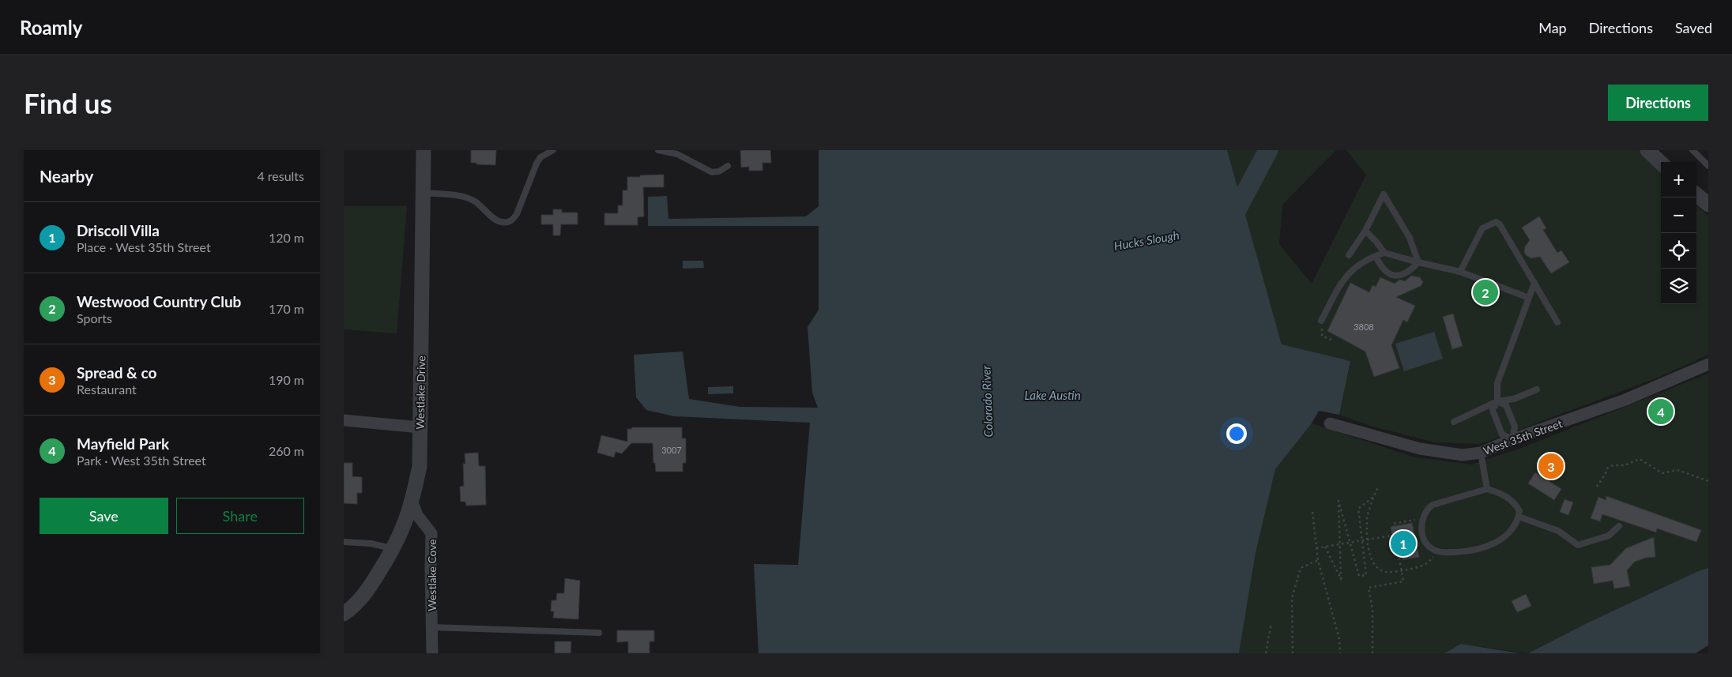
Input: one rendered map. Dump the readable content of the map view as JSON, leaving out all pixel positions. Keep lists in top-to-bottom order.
{
  "streets": {
    "street": ["Westlake Drive", "West 35th Street", "Westlake Cove"]
  },
  "crossings": [
    ["Westlake Drive", "Westlake Cove"]
  ],
  "water": ["Hucks Slough", "Lake Austin", "Colorado River"],
  "house_numbers": ["3808", "3007"],
  "page": {
    "header": "Roamly",
    "nav": ["Map", "Directions", "Saved"],
    "buttons": [
      "Directions",
      ["Save", "Share"]
    ],
    "title": "Find us",
    "heading": ["Nearby", "4 results"],
    "map_buttons": ["+", "−"],
    "list": [
      {
        "mark": "1",
        "name": "Driscoll Villa",
        "note": "Place · West 35th Street",
        "value": "120 m"
      },
      {
        "mark": "2",
        "name": "Westwood Country Club",
        "note": "Sports",
        "value": "170 m"
      },
      {
        "mark": "3",
        "name": "Spread & co",
        "note": "Restaurant",
        "value": "190 m"
      },
      {
        "mark": "4",
        "name": "Mayfield Park",
        "note": "Park · West 35th Street",
        "value": "260 m"
      }
    ],
    "pins": [
      "2",
      "4",
      "3",
      "1"
    ]
  }
}
